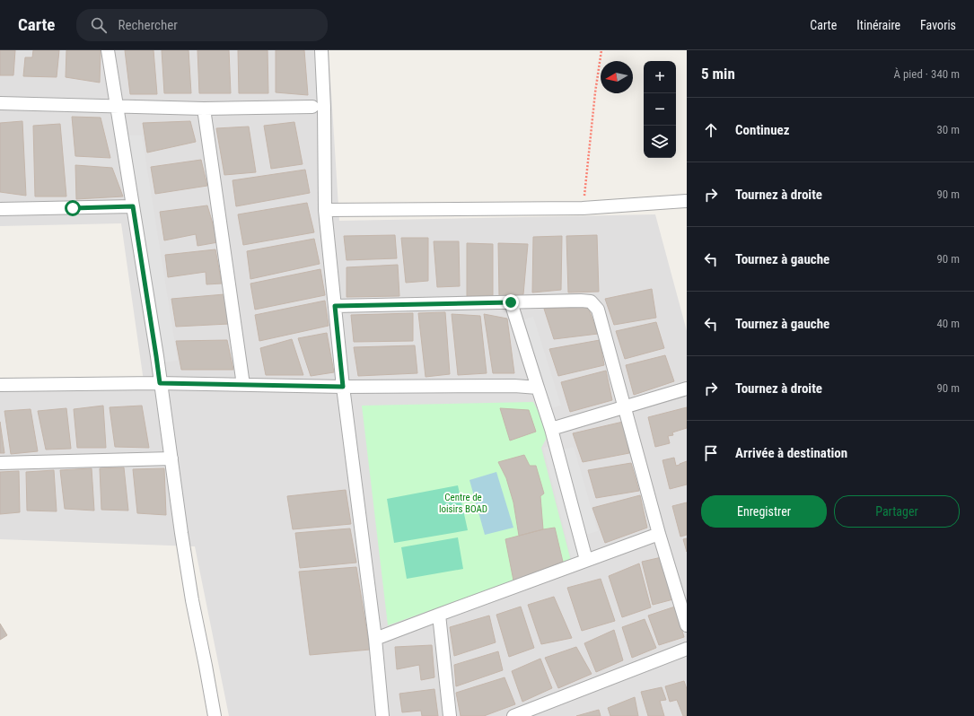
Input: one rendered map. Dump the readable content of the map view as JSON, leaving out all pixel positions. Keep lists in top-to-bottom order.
{
  "parks": ["Centre de loisirs BOAD"],
  "north": "left",
  "page": {
    "header": "Carte",
    "search": "Rechercher",
    "nav": ["Carte", "Itinéraire", "Favoris"],
    "heading": ["5 min", "À pied · 340 m"],
    "map_buttons": ["+", "−"],
    "list": [
      ["Continuez", "30 m"],
      ["Tournez à droite", "90 m"],
      ["Tournez à gauche", "90 m"],
      ["Tournez à gauche", "40 m"],
      ["Tournez à droite", "90 m"],
      "Arrivée à destination"
    ],
    "buttons": ["Enregistrer", "Partager"]
  }
}
